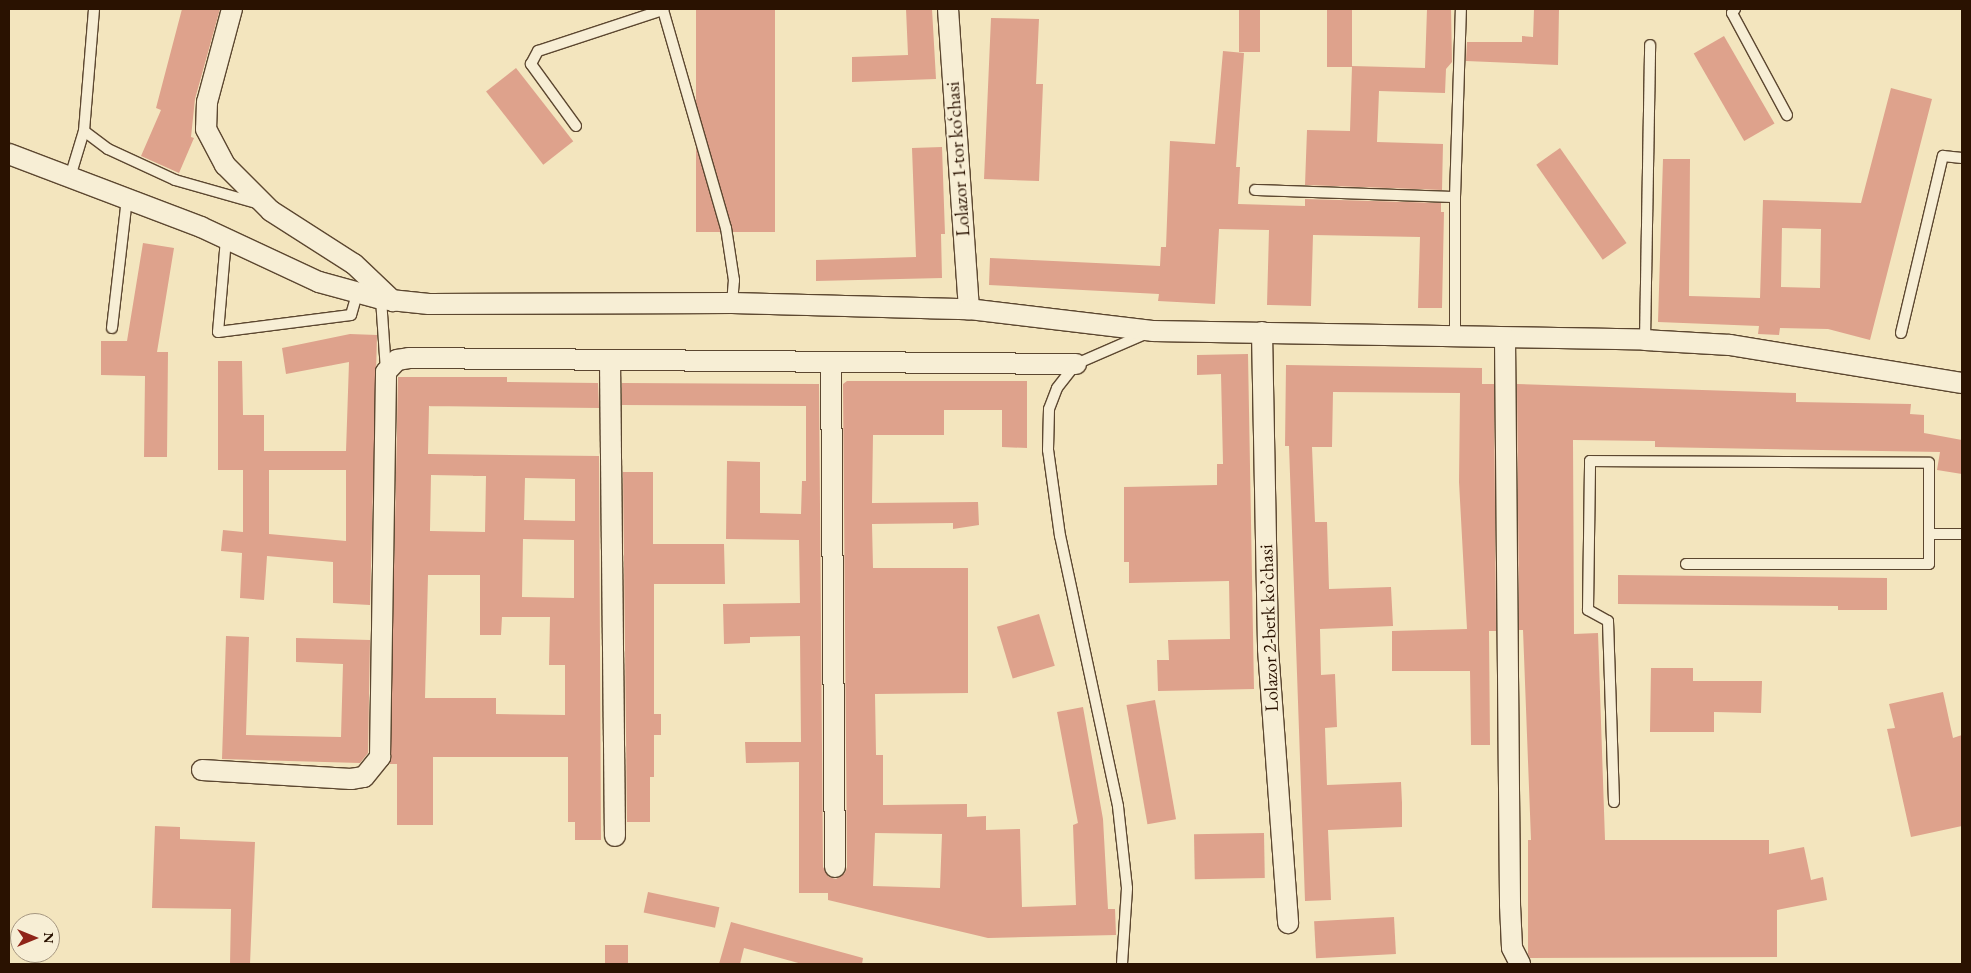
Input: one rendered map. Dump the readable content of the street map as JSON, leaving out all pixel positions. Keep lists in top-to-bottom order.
{
  "streets": {
    "street": ["Lolazor 1-tor ko‘chasi", "Lolazor 2-berk koʼchasi"]
  },
  "north": "right"
}
